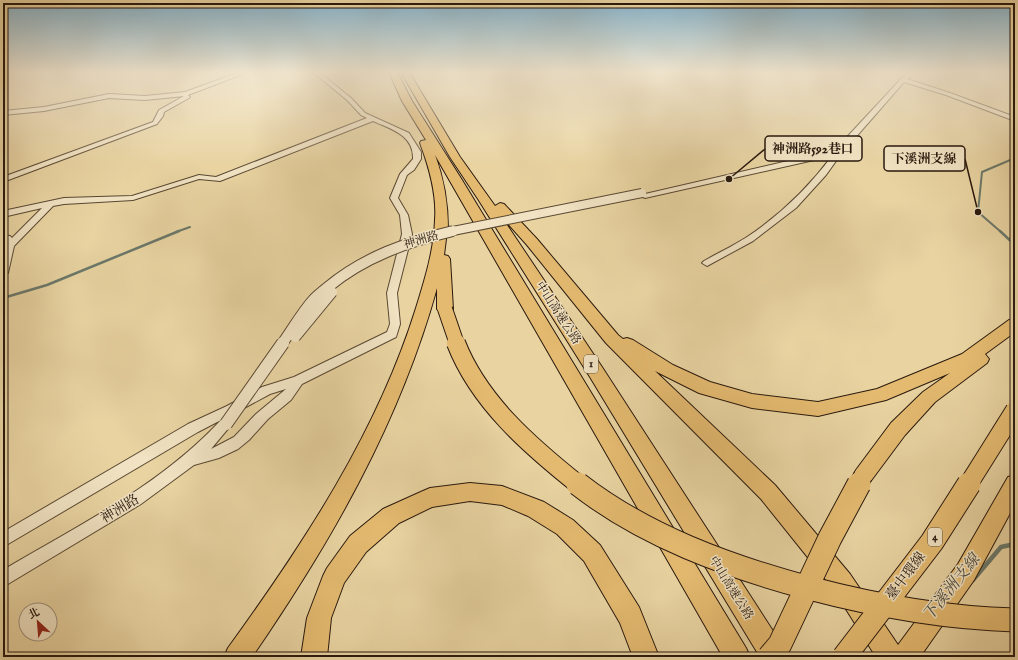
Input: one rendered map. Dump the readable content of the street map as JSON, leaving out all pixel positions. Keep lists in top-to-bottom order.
{
  "streets": {
    "highway": [
      "中山高速公路",
      "1",
      "4",
      "臺中環線"
    ],
    "street": ["神洲路"]
  },
  "water": ["下溪洲支線"],
  "places": ["神洲路592巷口", "下溪洲支線"],
  "north": "top left"
}
